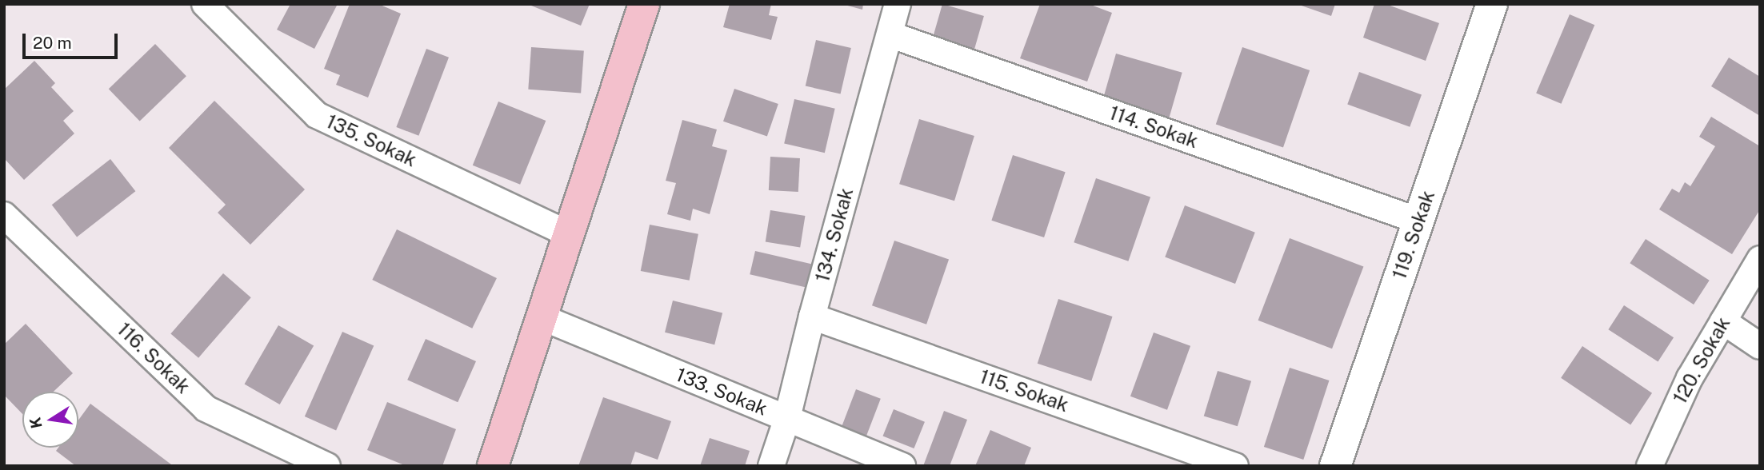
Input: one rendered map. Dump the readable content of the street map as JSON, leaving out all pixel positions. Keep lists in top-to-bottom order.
{
  "streets": {
    "street": [
      "114. Sokak",
      "135. Sokak",
      "134. Sokak",
      "119. Sokak",
      "116. Sokak",
      "120. Sokak",
      "115. Sokak",
      "133. Sokak"
    ]
  },
  "crossings": [
    ["114. Sokak", "134. Sokak"],
    ["114. Sokak", "119. Sokak"],
    ["134. Sokak", "115. Sokak"],
    ["134. Sokak", "133. Sokak"]
  ],
  "scale_bar": "20 m",
  "north": "left"
}
